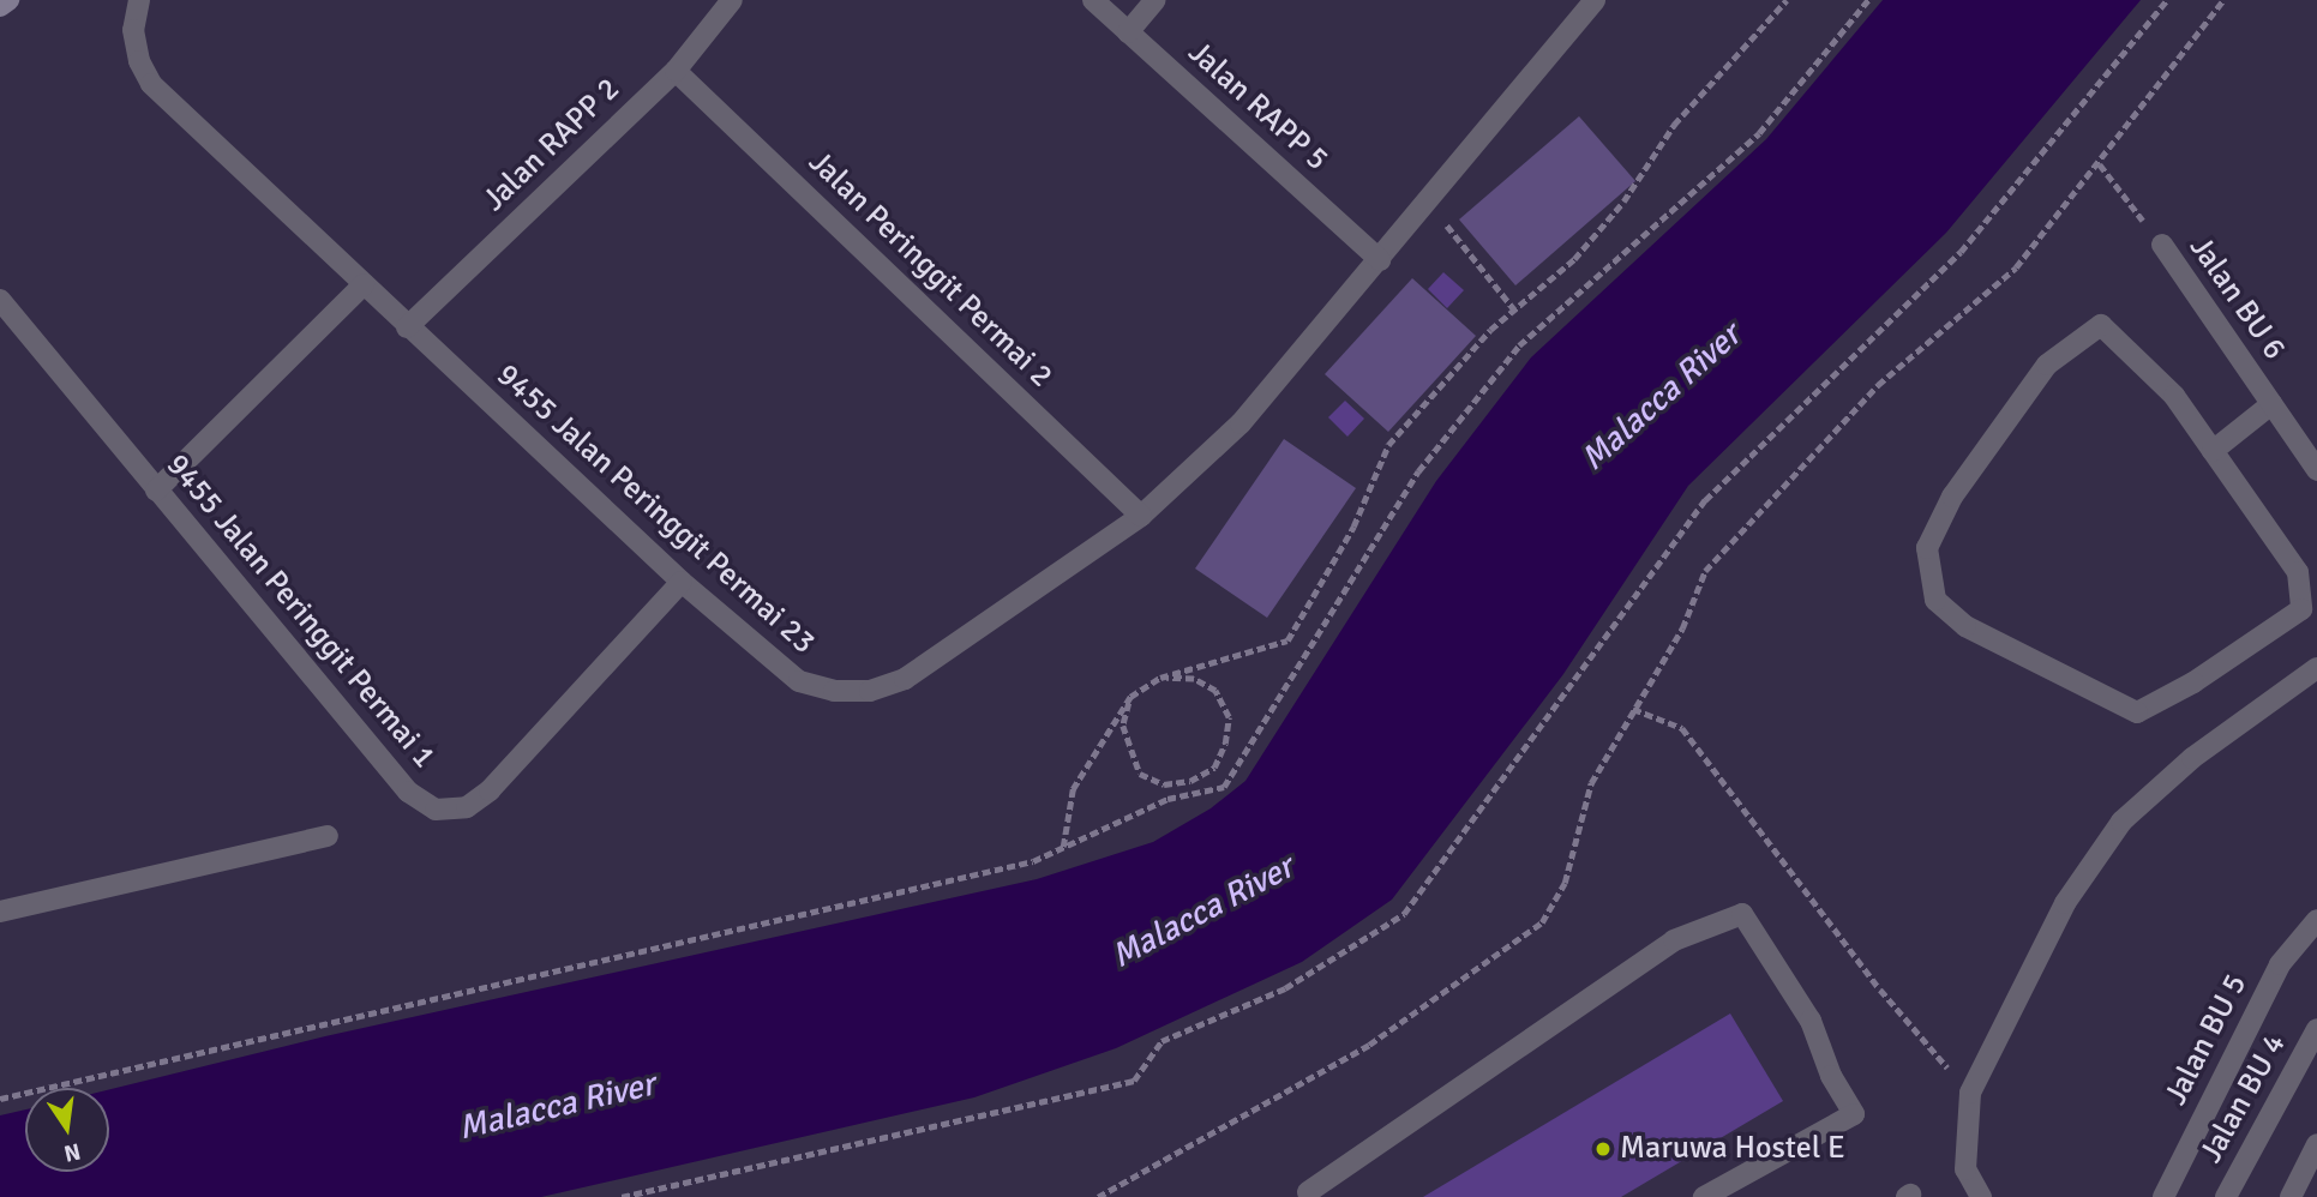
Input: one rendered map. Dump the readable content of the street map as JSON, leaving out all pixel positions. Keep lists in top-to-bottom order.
{
  "streets": {
    "street": [
      "Jalan RAPP 5",
      "Jalan RAPP 2",
      "Jalan Peringgit Permai 2",
      "Jalan BU 6",
      "9455 Jalan Peringgit Permai 23",
      "9455 Jalan Peringgit Permai 1",
      "Jalan BU 5",
      "Jalan BU 4"
    ]
  },
  "crossings": [
    ["Jalan RAPP 5", "9455 Jalan Peringgit Permai 23"],
    ["Jalan RAPP 2", "Jalan Peringgit Permai 2"],
    ["Jalan RAPP 2", "9455 Jalan Peringgit Permai 23"],
    ["Jalan Peringgit Permai 2", "9455 Jalan Peringgit Permai 23"],
    ["9455 Jalan Peringgit Permai 23", "9455 Jalan Peringgit Permai 1"]
  ],
  "water": ["Malacca River"],
  "places": ["Maruwa Hostel E"],
  "north": "bottom"
}
